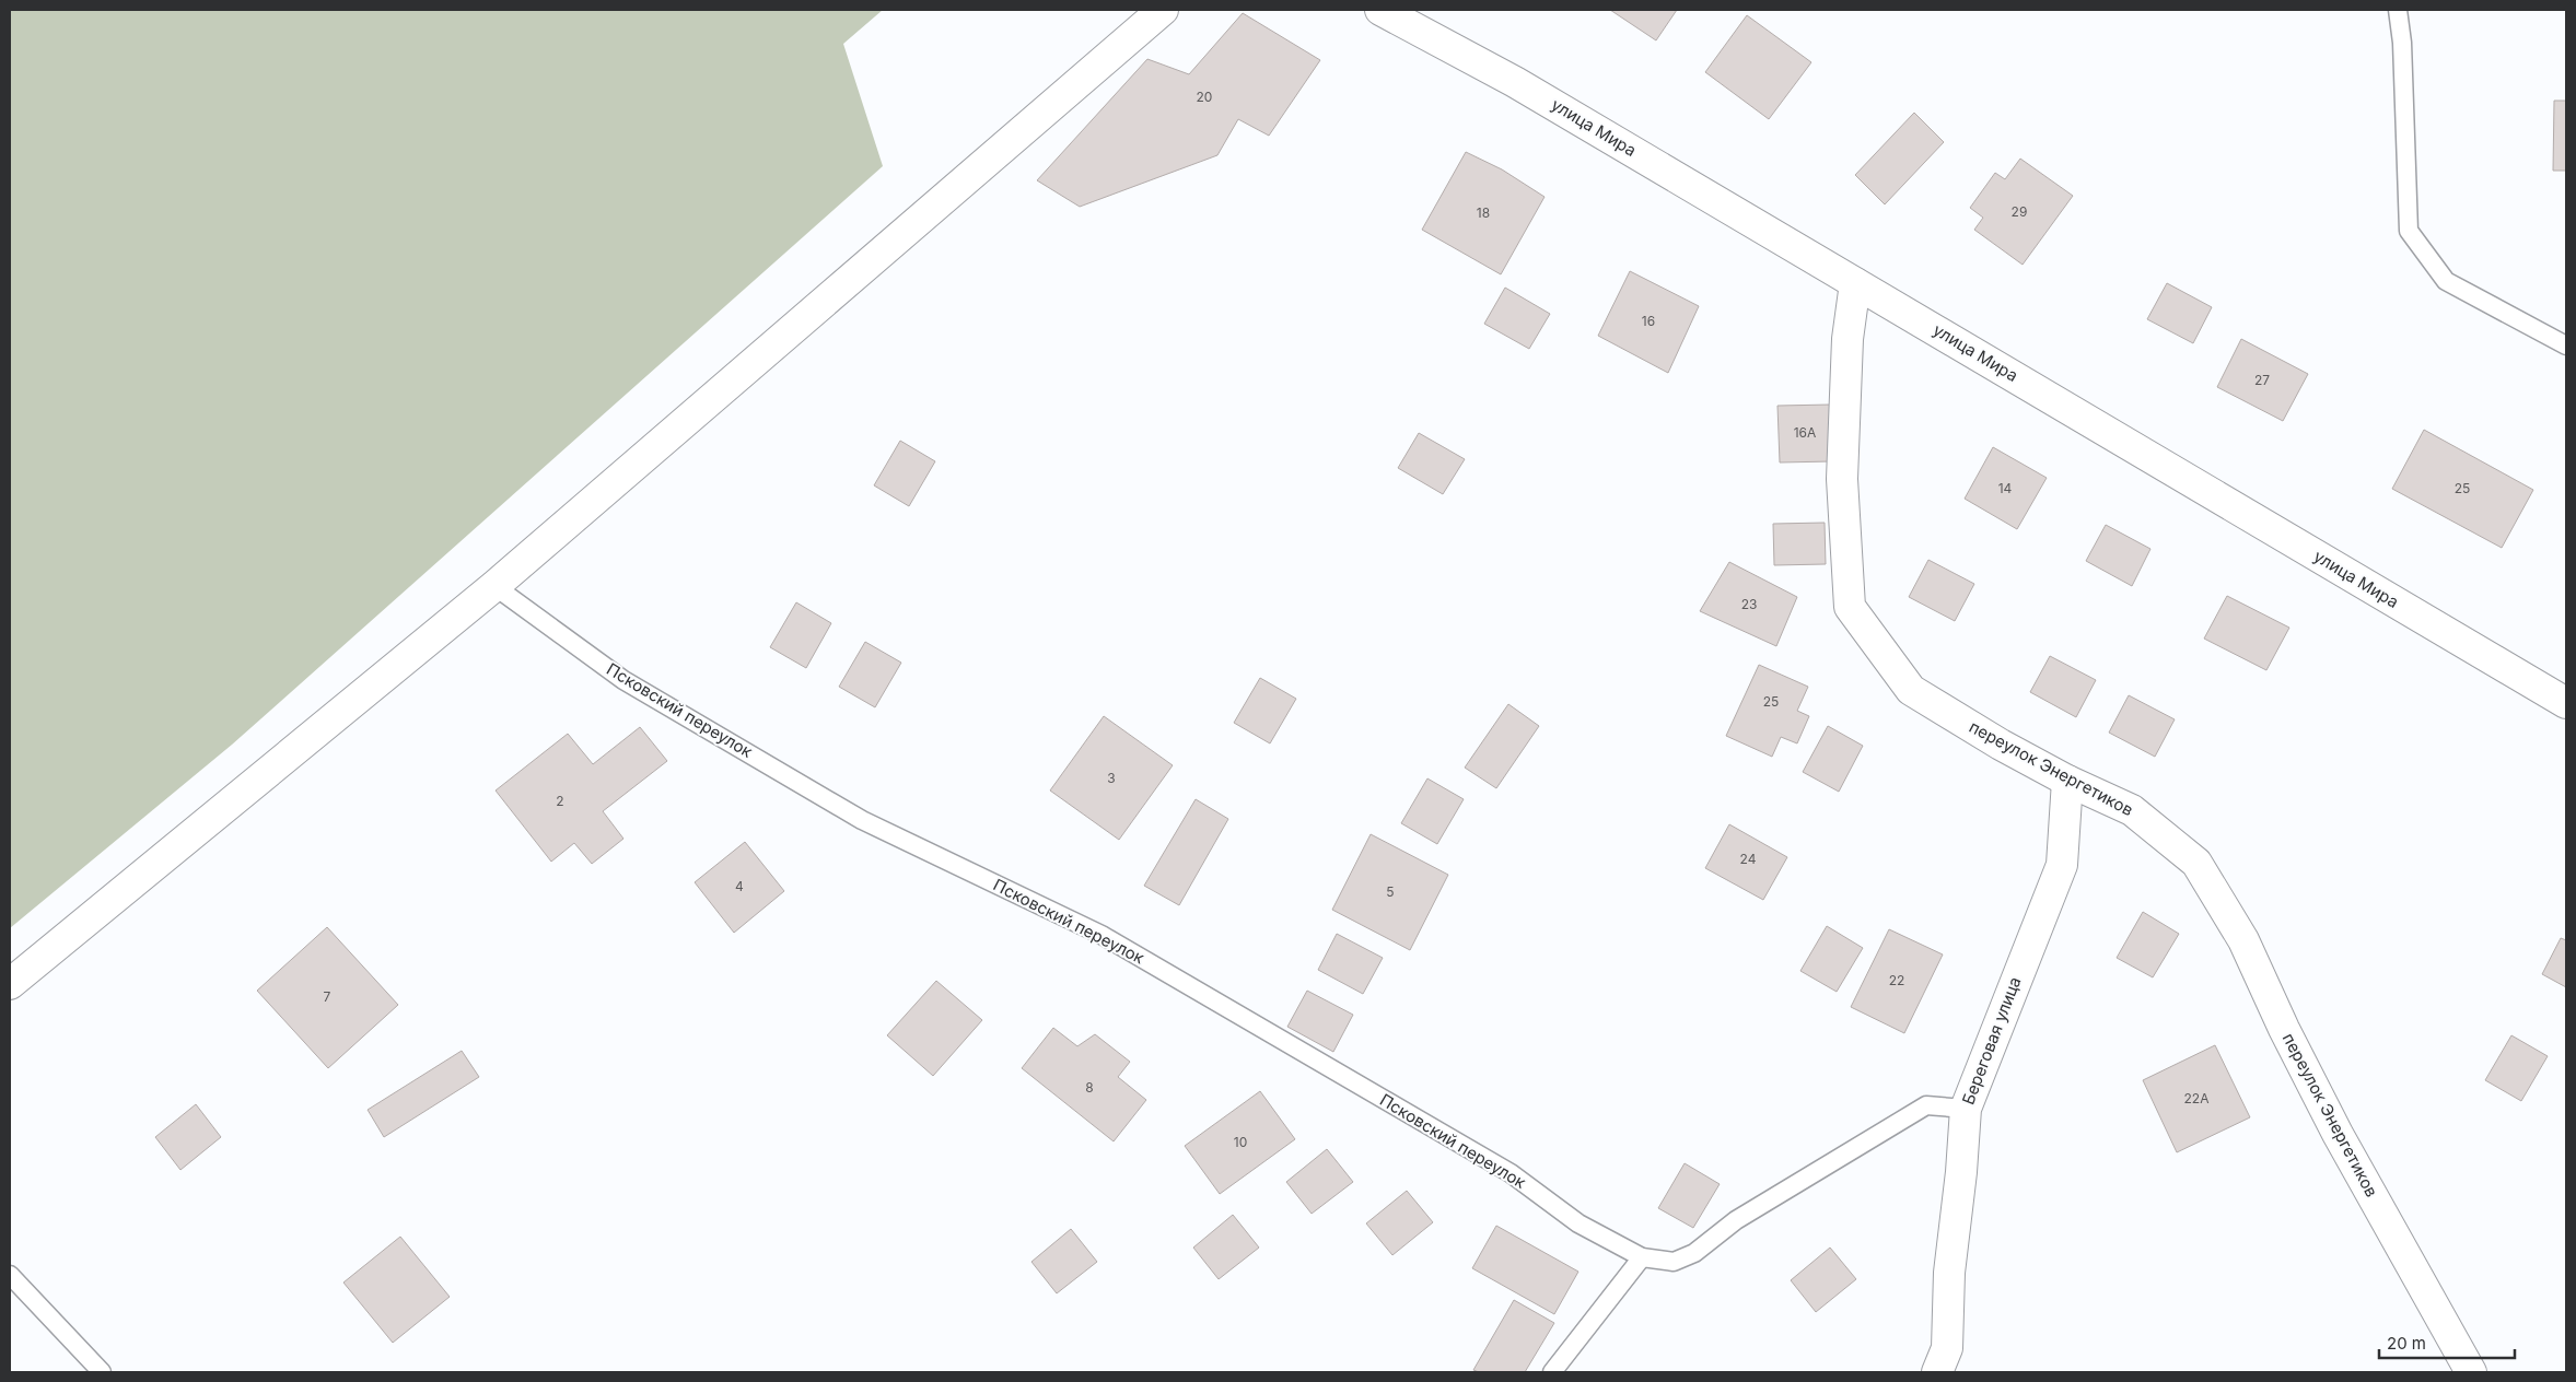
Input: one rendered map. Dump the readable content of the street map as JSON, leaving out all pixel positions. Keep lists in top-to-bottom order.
{
  "streets": {
    "street": ["улица Мира", "переулок Энергетиков", "Береговая улица"],
    "lane": ["Псковский переулок"]
  },
  "crossings": [
    ["улица Мира", "переулок Энергетиков"],
    ["Псковский переулок", "Береговая улица"],
    ["переулок Энергетиков", "Береговая улица"]
  ],
  "house_numbers": [
    "20",
    "29",
    "18",
    "16",
    "27",
    "16А",
    "14",
    "25",
    "23",
    "25",
    "3",
    "2",
    "24",
    "4",
    "5",
    "22",
    "7",
    "8",
    "22А",
    "10"
  ],
  "scale_bar": "20 m"
}
